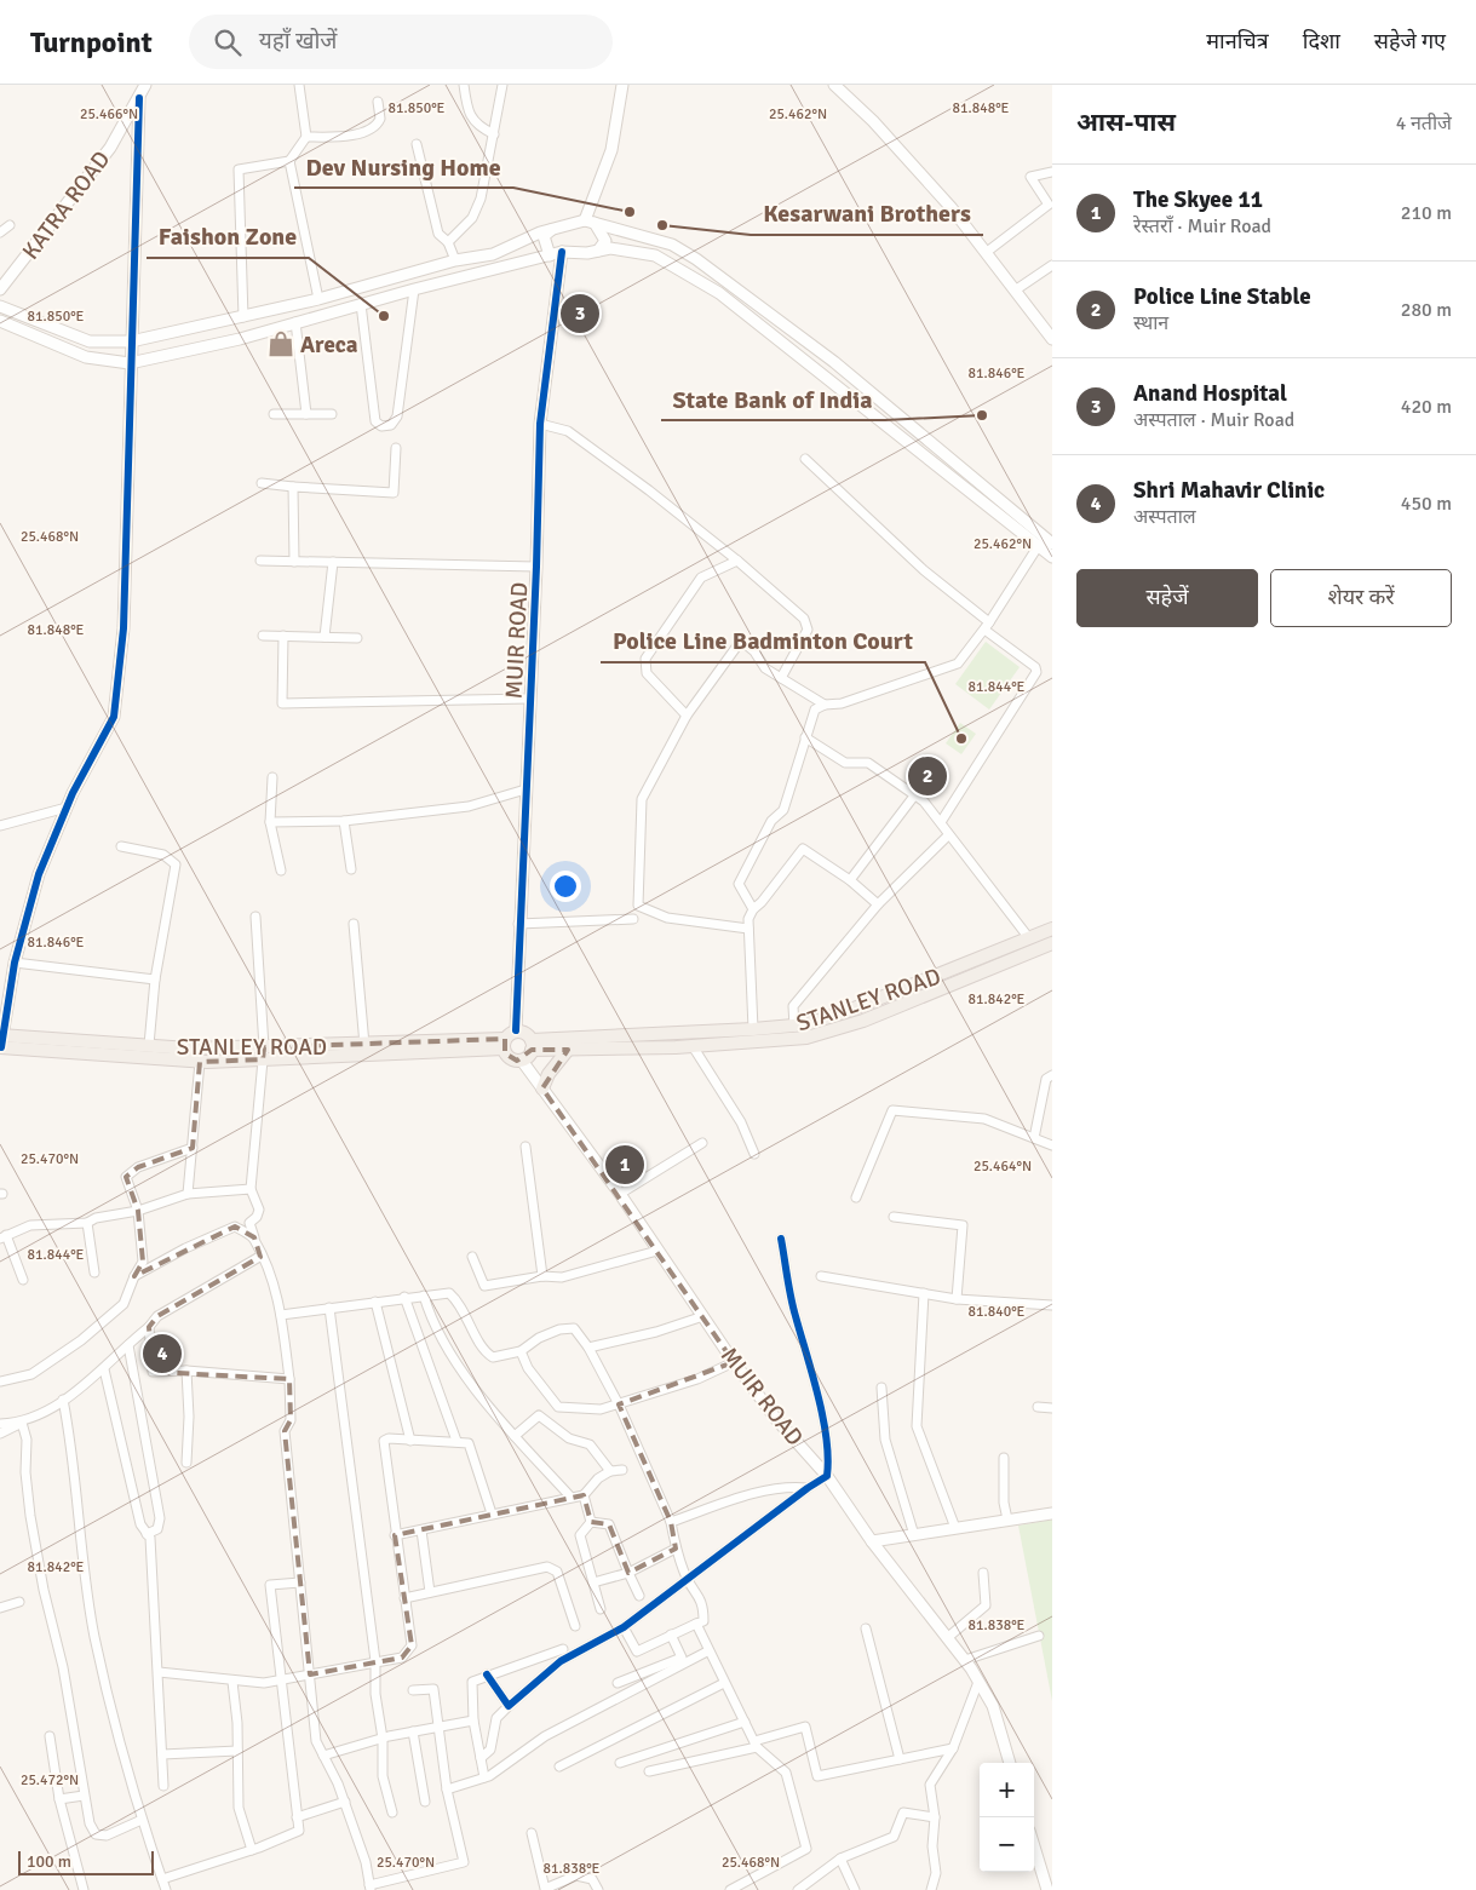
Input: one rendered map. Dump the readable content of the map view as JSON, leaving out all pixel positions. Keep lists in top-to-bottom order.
{
  "streets": {
    "main road": ["KATRA ROAD", "MUIR ROAD", "STANLEY ROAD"]
  },
  "crossings": [
    ["MUIR ROAD", "STANLEY ROAD"]
  ],
  "places": {
    "other": [
      "Dev Nursing Home",
      "Kesarwani Brothers",
      "Faishon Zone",
      "State Bank of India",
      "Police Line Badminton Court"
    ],
    "shop": ["Areca"]
  },
  "scale_bar": "100 m",
  "page": {
    "header": "Turnpoint",
    "search": "यहाँ खोजें",
    "nav": ["मानचित्र", "दिशा", "सहेजे गए"],
    "heading": ["आस-पास", "4 नतीजे"],
    "list": [
      {
        "mark": "1",
        "name": "The Skyee 11",
        "note": "रेस्तराँ · Muir Road",
        "value": "210 m"
      },
      {
        "mark": "2",
        "name": "Police Line Stable",
        "note": "स्थान",
        "value": "280 m"
      },
      {
        "mark": "3",
        "name": "Anand Hospital",
        "note": "अस्पताल · Muir Road",
        "value": "420 m"
      },
      {
        "mark": "4",
        "name": "Shri Mahavir Clinic",
        "note": "अस्पताल",
        "value": "450 m"
      }
    ],
    "pins": [
      "3",
      "2",
      "1",
      "4"
    ],
    "buttons": ["सहेजें", "शेयर करें"],
    "map_buttons": ["+", "−"],
    "scale": "100 m"
  },
  "coordinates": [
    "81.850°E",
    "81.848°E",
    "25.466°N",
    "25.462°N",
    "81.846°E",
    "25.468°N",
    "81.844°E",
    "81.842°E",
    "25.470°N",
    "25.464°N",
    "81.840°E",
    "81.838°E",
    "25.472°N"
  ]
}
